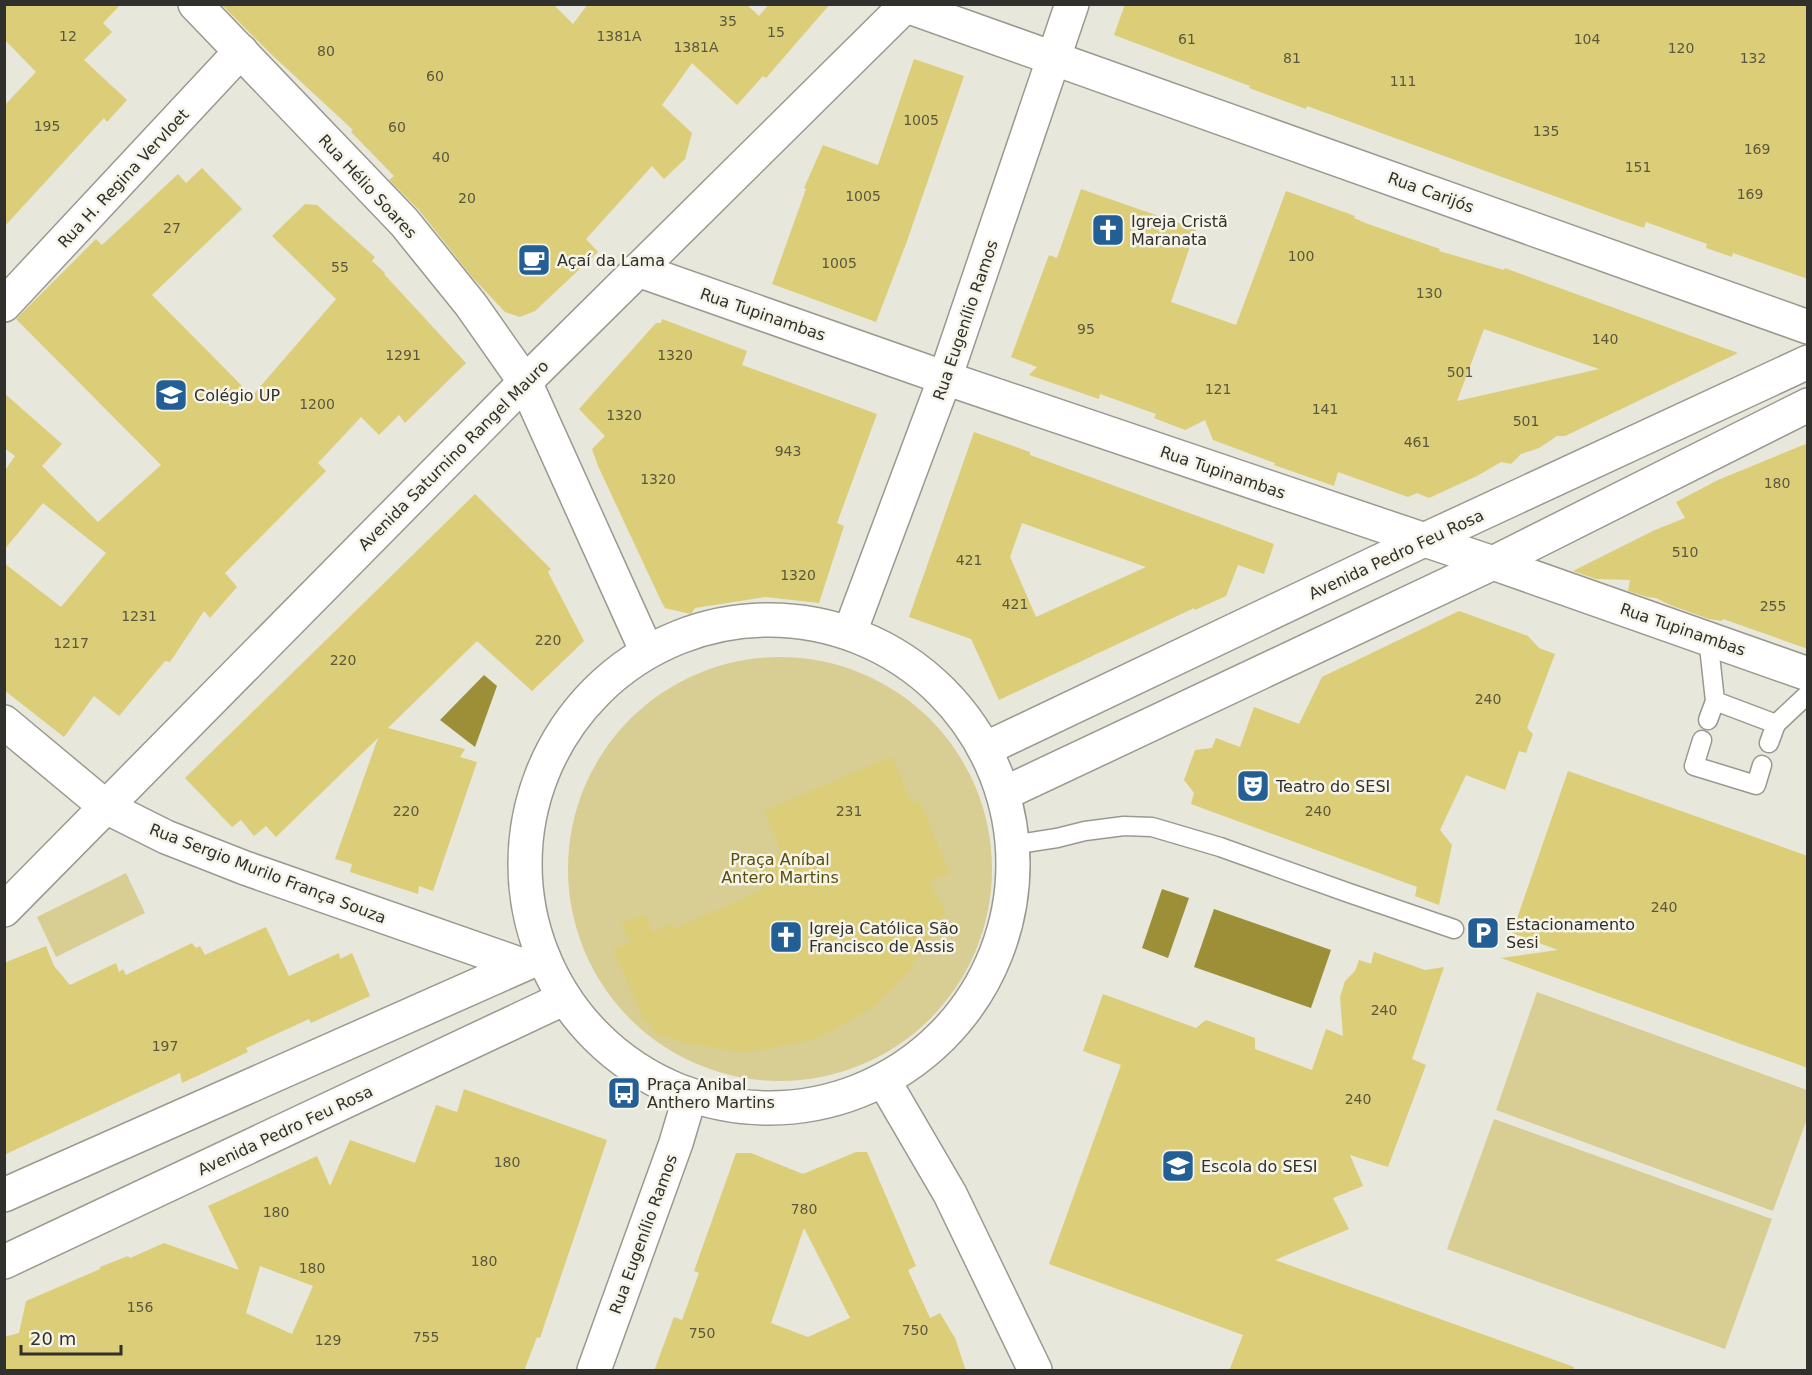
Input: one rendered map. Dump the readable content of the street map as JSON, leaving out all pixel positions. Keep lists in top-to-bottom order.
{
  "streets": {
    "street": [
      "Rua H. Regina Vervloet",
      "Rua Hélio Soares",
      "Rua Carijós",
      "Rua Tupinambas",
      "Rua Eugenílio Ramos",
      "Avenida Saturnino Rangel Mauro",
      "Avenida Pedro Feu Rosa",
      "Rua Sergio Murilo França Souza"
    ]
  },
  "crossings": [
    ["Rua H. Regina Vervloet", "Rua Hélio Soares"],
    ["Rua Hélio Soares", "Avenida Saturnino Rangel Mauro"],
    ["Rua Carijós", "Rua Eugenílio Ramos"],
    ["Rua Carijós", "Avenida Saturnino Rangel Mauro"],
    ["Rua Tupinambas", "Rua Eugenílio Ramos"],
    ["Rua Tupinambas", "Avenida Saturnino Rangel Mauro"],
    ["Rua Tupinambas", "Avenida Pedro Feu Rosa"],
    ["Avenida Saturnino Rangel Mauro", "Rua Sergio Murilo França Souza"]
  ],
  "parks": ["Praça Aníbal Antero Martins"],
  "places": {
    "church": ["Igreja Cristã Maranata", "Igreja Católica São Francisco de Assis"],
    "cafe": ["Açaí da Lama"],
    "school or university": ["Colégio UP", "Escola do SESI"],
    "theatre": ["Teatro do SESI"],
    "parking": ["Estacionamento Sesi"],
    "bus stop": ["Praça Anibal Anthero Martins"]
  },
  "house_numbers": [
    "35",
    "15",
    "12",
    "1381A",
    "61",
    "104",
    "1381A",
    "120",
    "80",
    "81",
    "132",
    "60",
    "111",
    "1005",
    "195",
    "60",
    "135",
    "169",
    "40",
    "151",
    "169",
    "1005",
    "20",
    "27",
    "100",
    "1005",
    "55",
    "130",
    "95",
    "140",
    "1291",
    "1320",
    "501",
    "121",
    "1200",
    "141",
    "1320",
    "501",
    "461",
    "943",
    "1320",
    "180",
    "510",
    "421",
    "1320",
    "421",
    "255",
    "1231",
    "220",
    "1217",
    "220",
    "240",
    "220",
    "231",
    "240",
    "240",
    "240",
    "197",
    "240",
    "180",
    "780",
    "180",
    "180",
    "180",
    "156",
    "750",
    "750",
    "755",
    "129"
  ],
  "scale_bar": "20 m"
}
